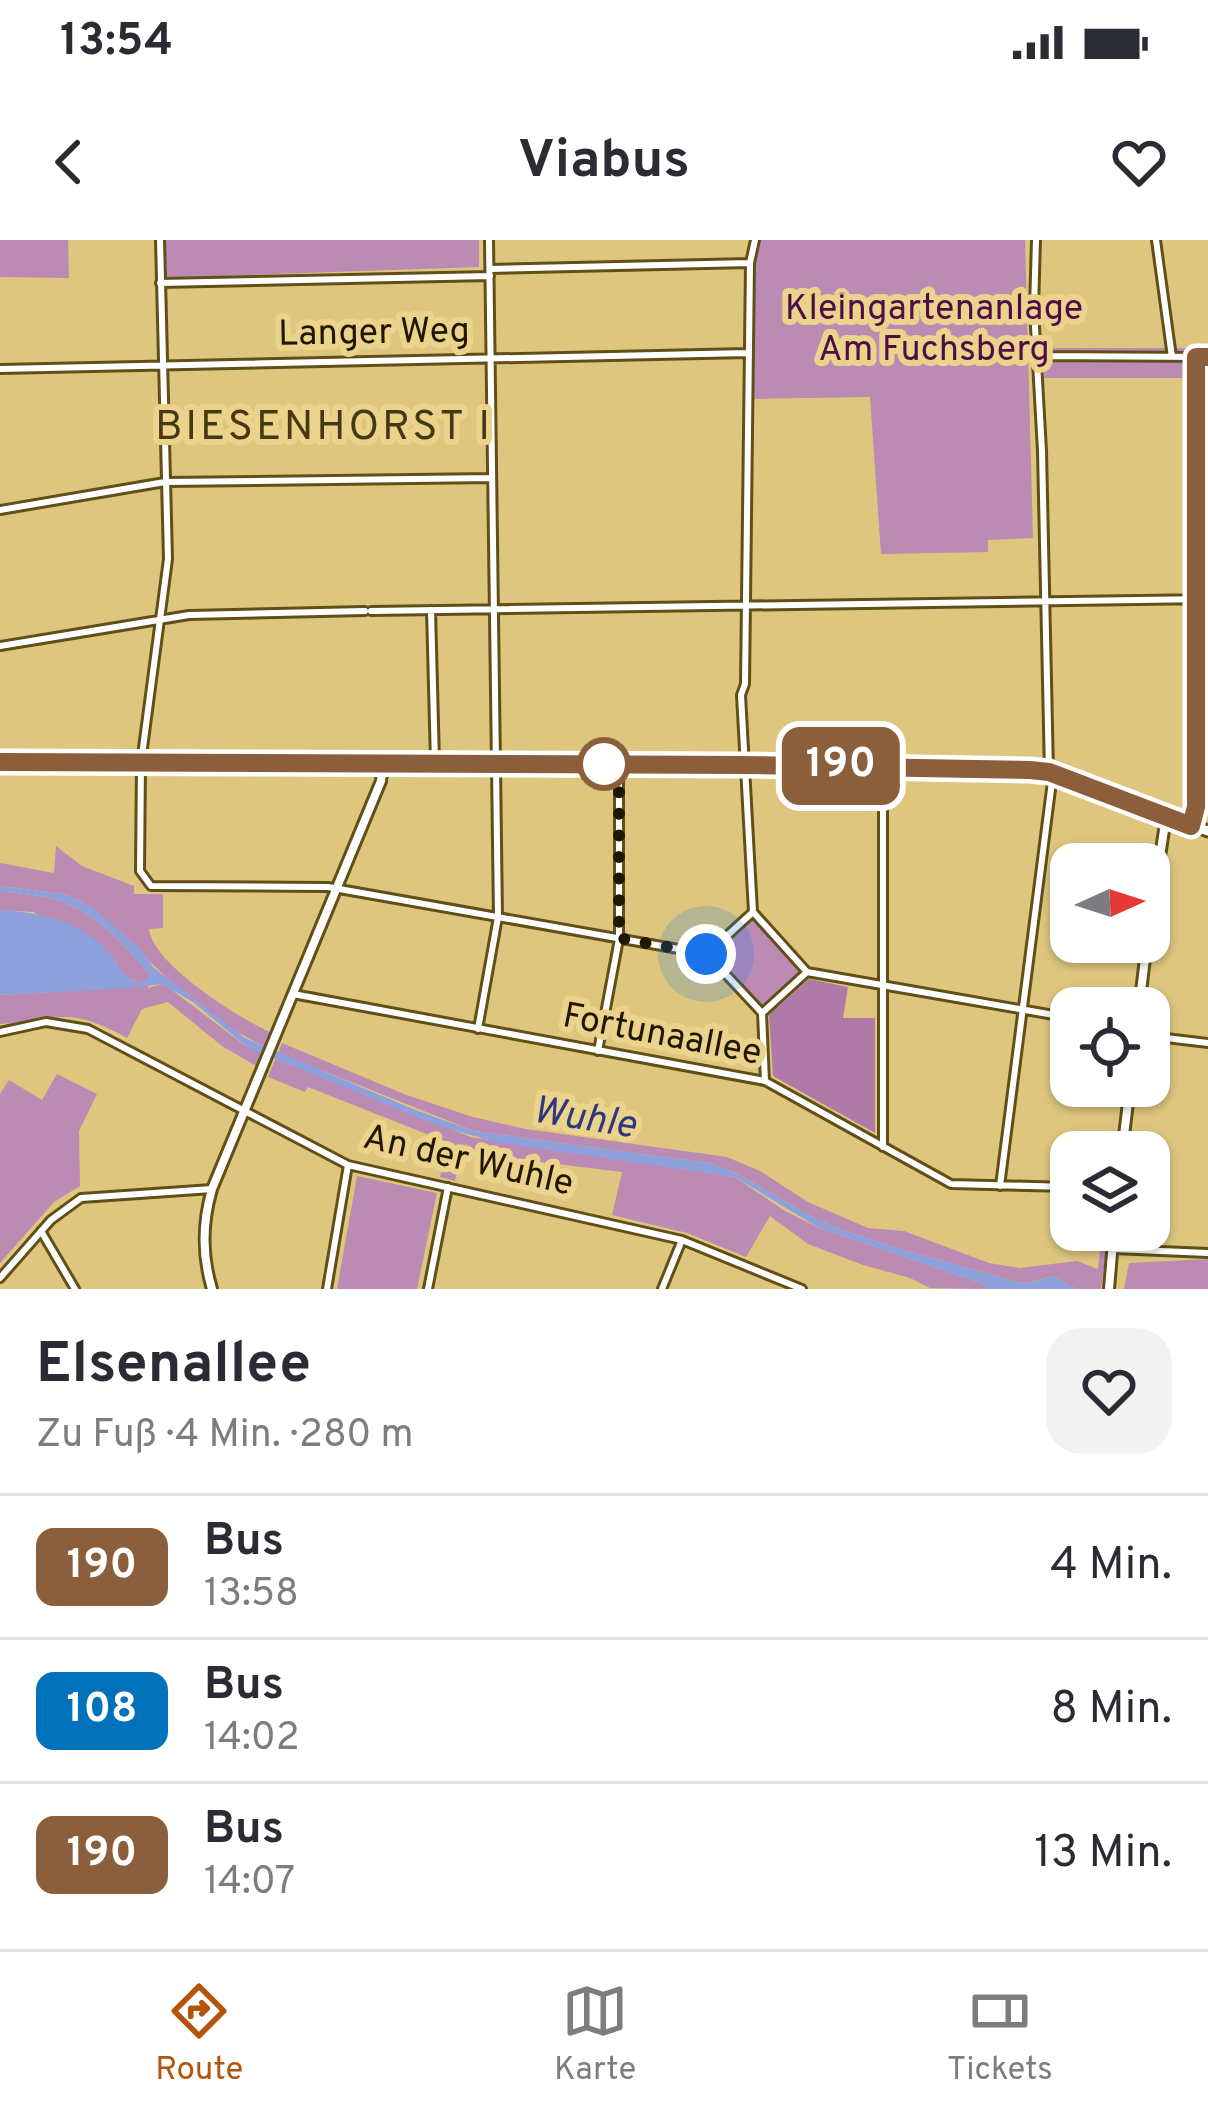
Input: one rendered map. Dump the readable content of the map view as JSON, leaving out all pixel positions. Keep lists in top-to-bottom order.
{
  "streets": {
    "street": ["Langer Weg", "Fortunaallee", "An der Wuhle"]
  },
  "districts": ["BIESENHORST I"],
  "water": ["Wuhle"],
  "parks": ["Kleingartenanlage Am Fuchsberg"],
  "lines": ["bus line 190"],
  "north": "right",
  "page": {
    "status": "13:54",
    "header": "Viabus",
    "on_map": "190",
    "heading": ["Elsenallee", "Zu Fuß · 4 Min. · 280 m"],
    "list": [
      {
        "mark": "190",
        "name": "Bus",
        "note": "13:58",
        "value": "4 Min."
      },
      {
        "mark": "108",
        "name": "Bus",
        "note": "14:02",
        "value": "8 Min."
      },
      {
        "mark": "190",
        "name": "Bus",
        "note": "14:07",
        "value": "13 Min."
      }
    ],
    "tabs": ["Route", "Karte", "Tickets"]
  }
}
